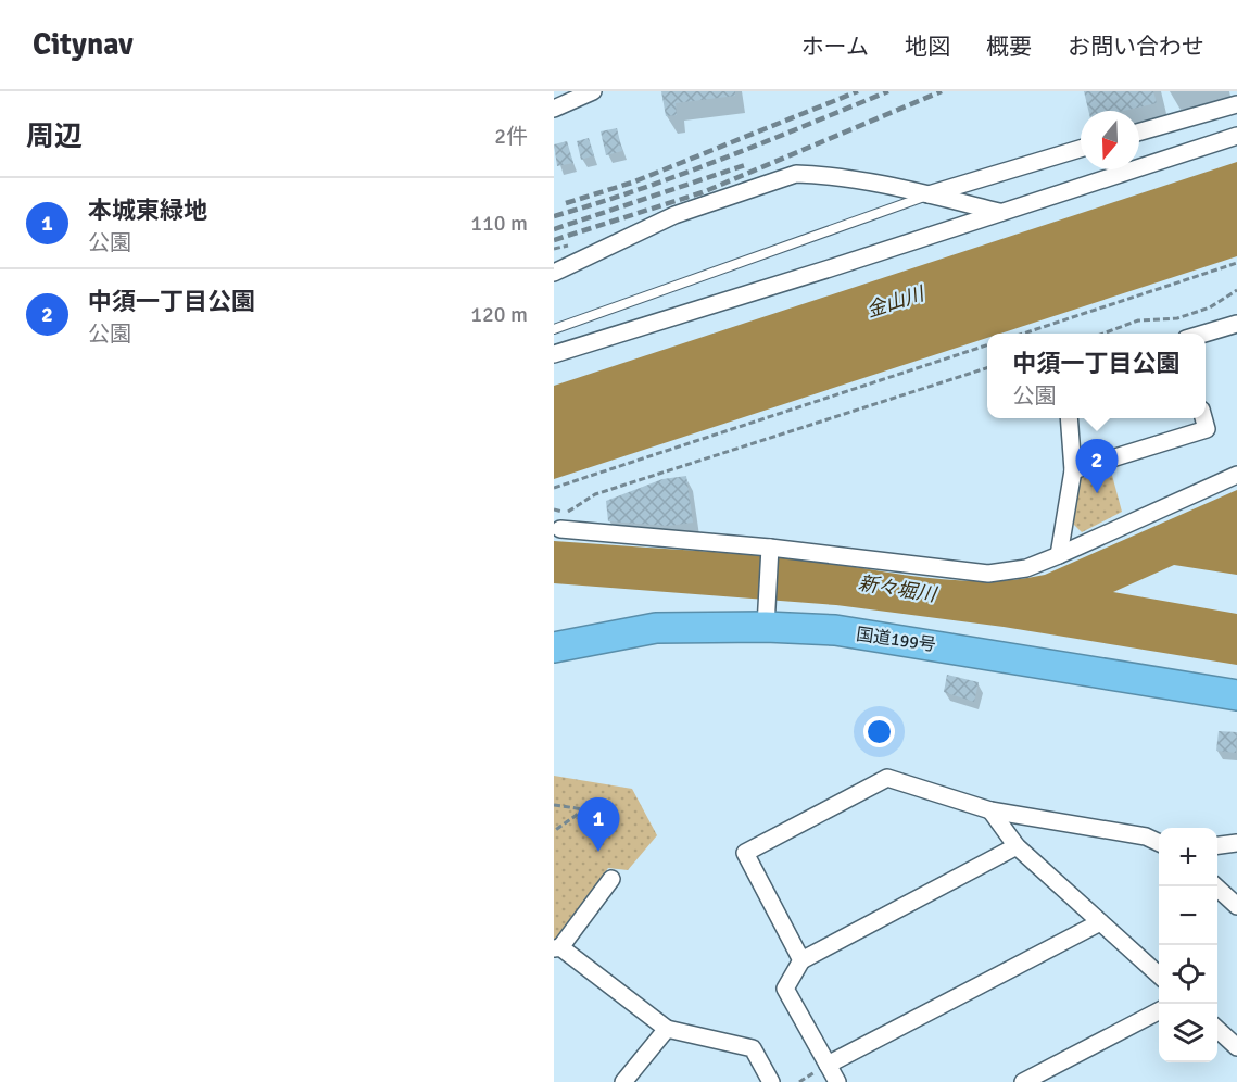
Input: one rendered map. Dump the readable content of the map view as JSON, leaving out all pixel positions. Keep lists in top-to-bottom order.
{
  "streets": {
    "highway": ["国道199号"]
  },
  "water": ["金山川", "新々堀川"],
  "north": "bottom",
  "page": {
    "header": "Citynav",
    "nav": [
      "ホーム",
      "地図",
      "概要",
      "お問い合わせ"
    ],
    "heading": ["周辺", "2件"],
    "list": [
      {
        "mark": "1",
        "name": "本城東緑地",
        "note": "公園",
        "value": "110 m"
      },
      {
        "mark": "2",
        "name": "中須一丁目公園",
        "note": "公園",
        "value": "120 m"
      }
    ],
    "popup": ["中須一丁目公園", "公園"],
    "pins": ["2", "1"],
    "map_buttons": ["+", "−"]
  }
}
